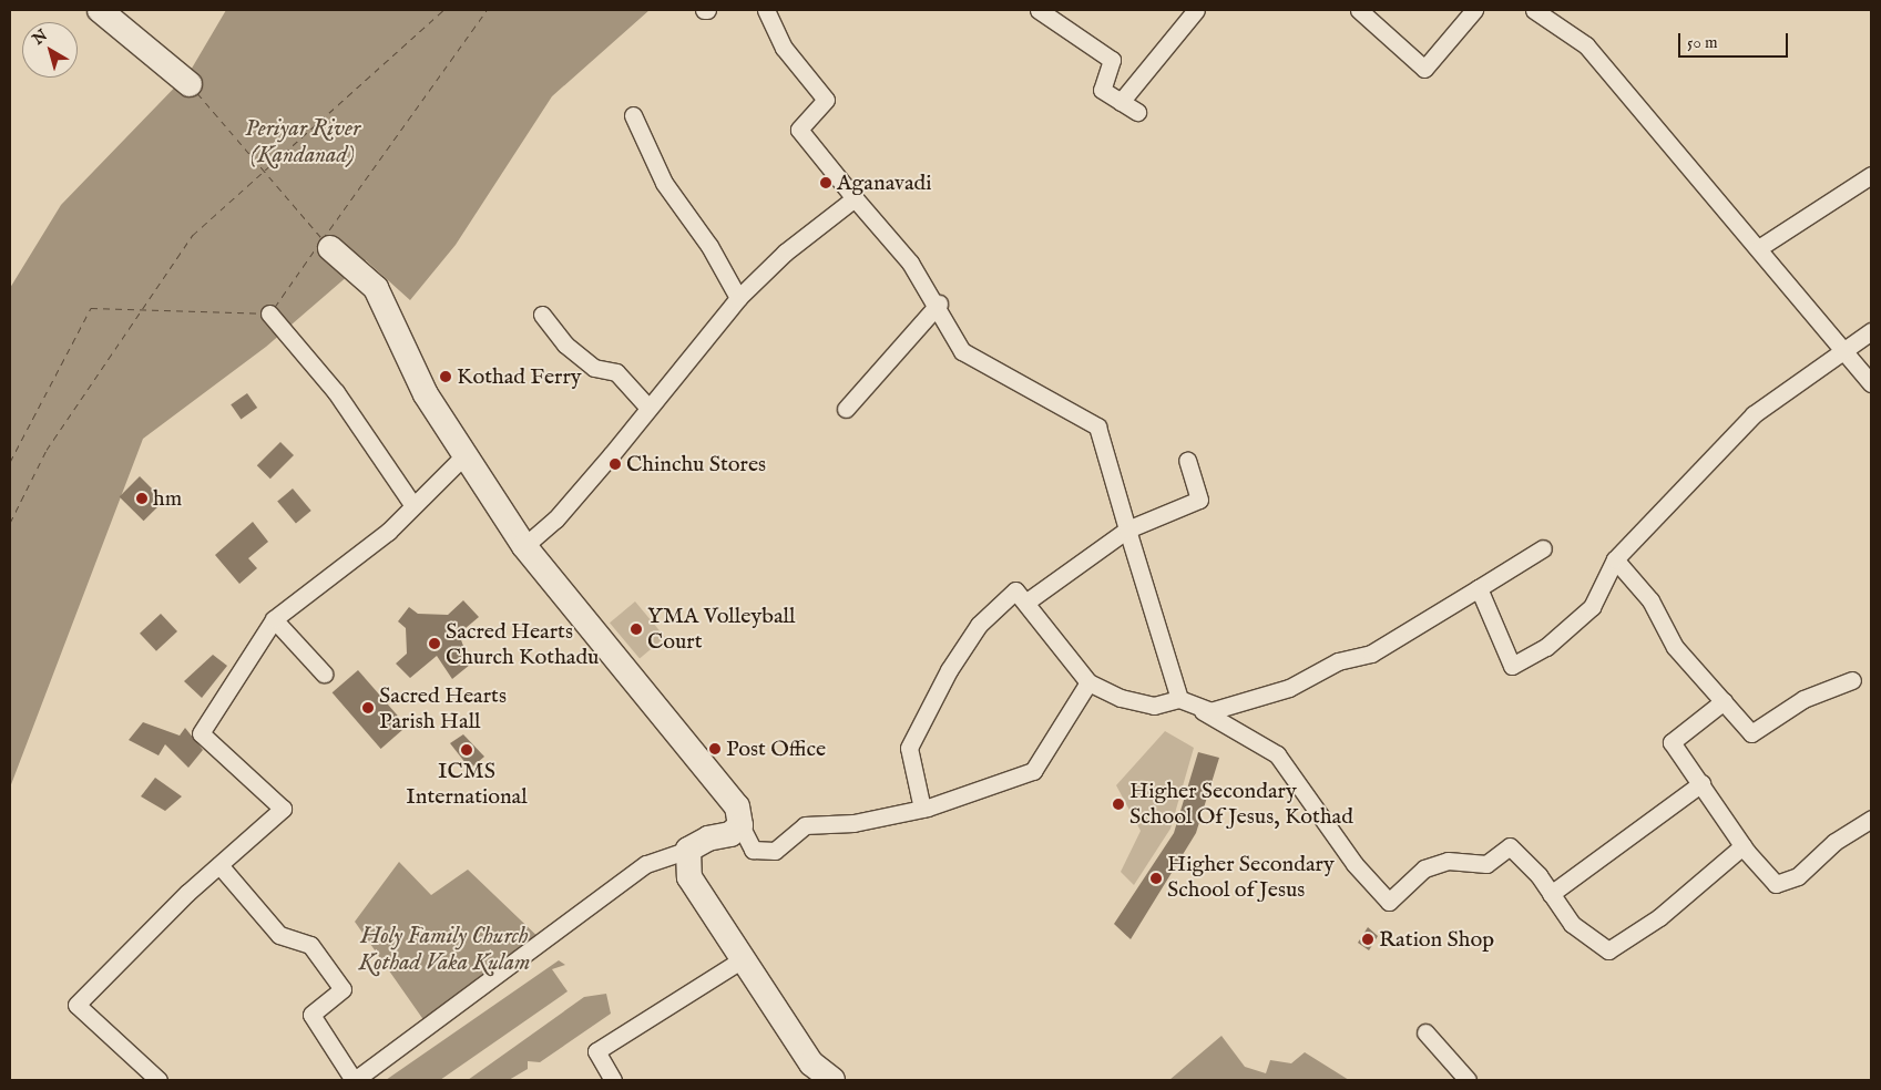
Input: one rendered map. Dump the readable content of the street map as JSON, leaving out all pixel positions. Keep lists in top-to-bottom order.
{
  "water": ["Periyar River (Kandanad)", "Holy Family Church Kothad Vaka Kulam"],
  "places": [
    "Aganavadi",
    "Kothad Ferry",
    "Chinchu Stores",
    "hm",
    "YMA Volleyball Court",
    "Sacred Hearts Church Kothadu",
    "Sacred Hearts Parish Hall",
    "Post Office",
    "ICMS International",
    "Higher Secondary School Of Jesus, Kothad",
    "Higher Secondary School of Jesus",
    "Ration Shop"
  ],
  "scale_bar": "50 m",
  "north": "top left"
}
